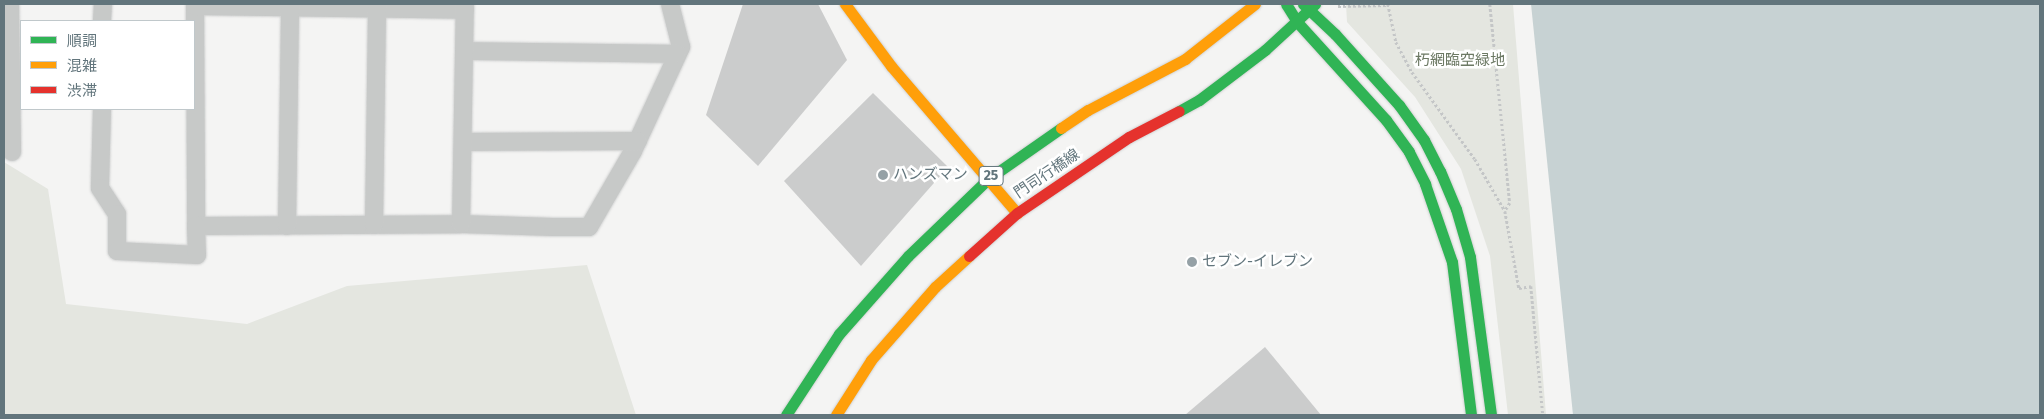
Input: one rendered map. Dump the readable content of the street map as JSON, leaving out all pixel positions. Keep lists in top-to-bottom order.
{
  "streets": {
    "main road": ["門司行橋線", "25"]
  },
  "parks": ["朽網臨空緑地"],
  "places": ["ハンズマン", "セブン-イレブン"],
  "legend": ["順調", "混雑", "渋滞"]
}
